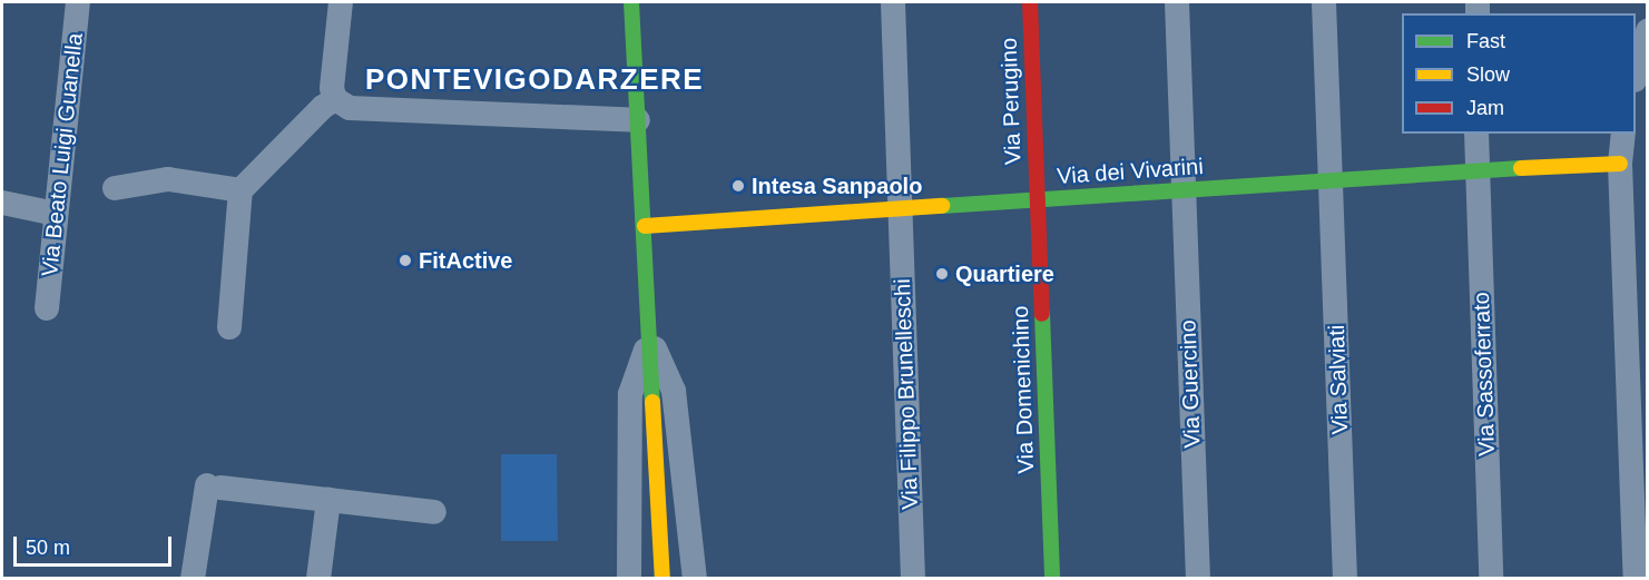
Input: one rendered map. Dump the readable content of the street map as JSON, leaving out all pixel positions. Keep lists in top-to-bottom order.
{
  "streets": {
    "street": [
      "Via Perugino",
      "Via Beato Luigi Guanella",
      "Via dei Vivarini",
      "Via Sassoferrato",
      "Via Salviati",
      "Via Guercino",
      "Via Domenichino",
      "Via Filippo Brunelleschi"
    ]
  },
  "crossings": [
    ["Via Perugino", "Via dei Vivarini"],
    ["Via Perugino", "Via Domenichino"],
    ["Via dei Vivarini", "Via Sassoferrato"],
    ["Via dei Vivarini", "Via Salviati"],
    ["Via dei Vivarini", "Via Guercino"],
    ["Via dei Vivarini", "Via Domenichino"],
    ["Via dei Vivarini", "Via Filippo Brunelleschi"]
  ],
  "districts": ["PONTEVIGODARZERE"],
  "places": ["Intesa Sanpaolo", "FitActive", "Quartiere"],
  "legend": ["Fast", "Slow", "Jam"],
  "scale_bar": "50 m"
}
